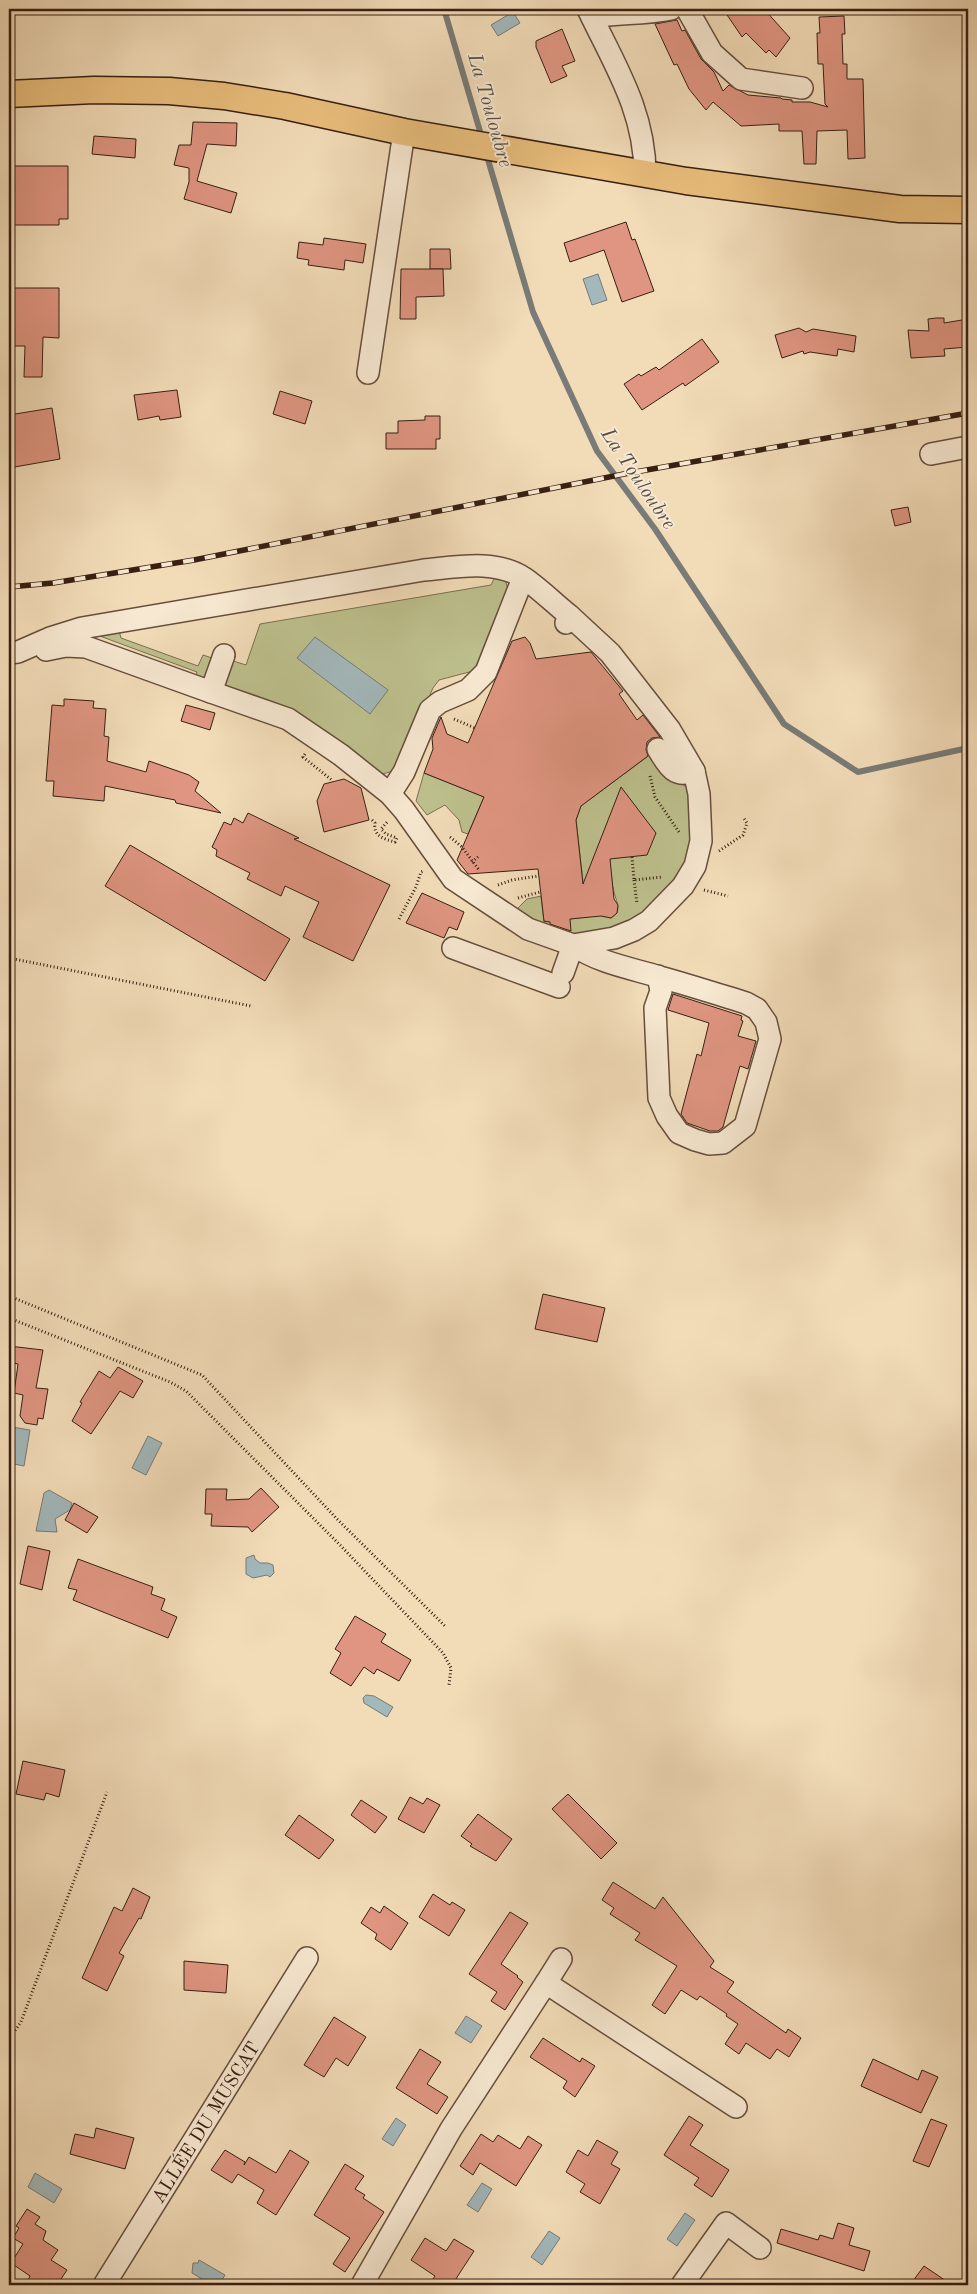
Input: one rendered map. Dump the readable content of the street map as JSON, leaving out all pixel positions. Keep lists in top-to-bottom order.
{
  "streets": {
    "street": ["ALLÉE DU MUSCAT"]
  },
  "water": ["La Touloubre"]
}
